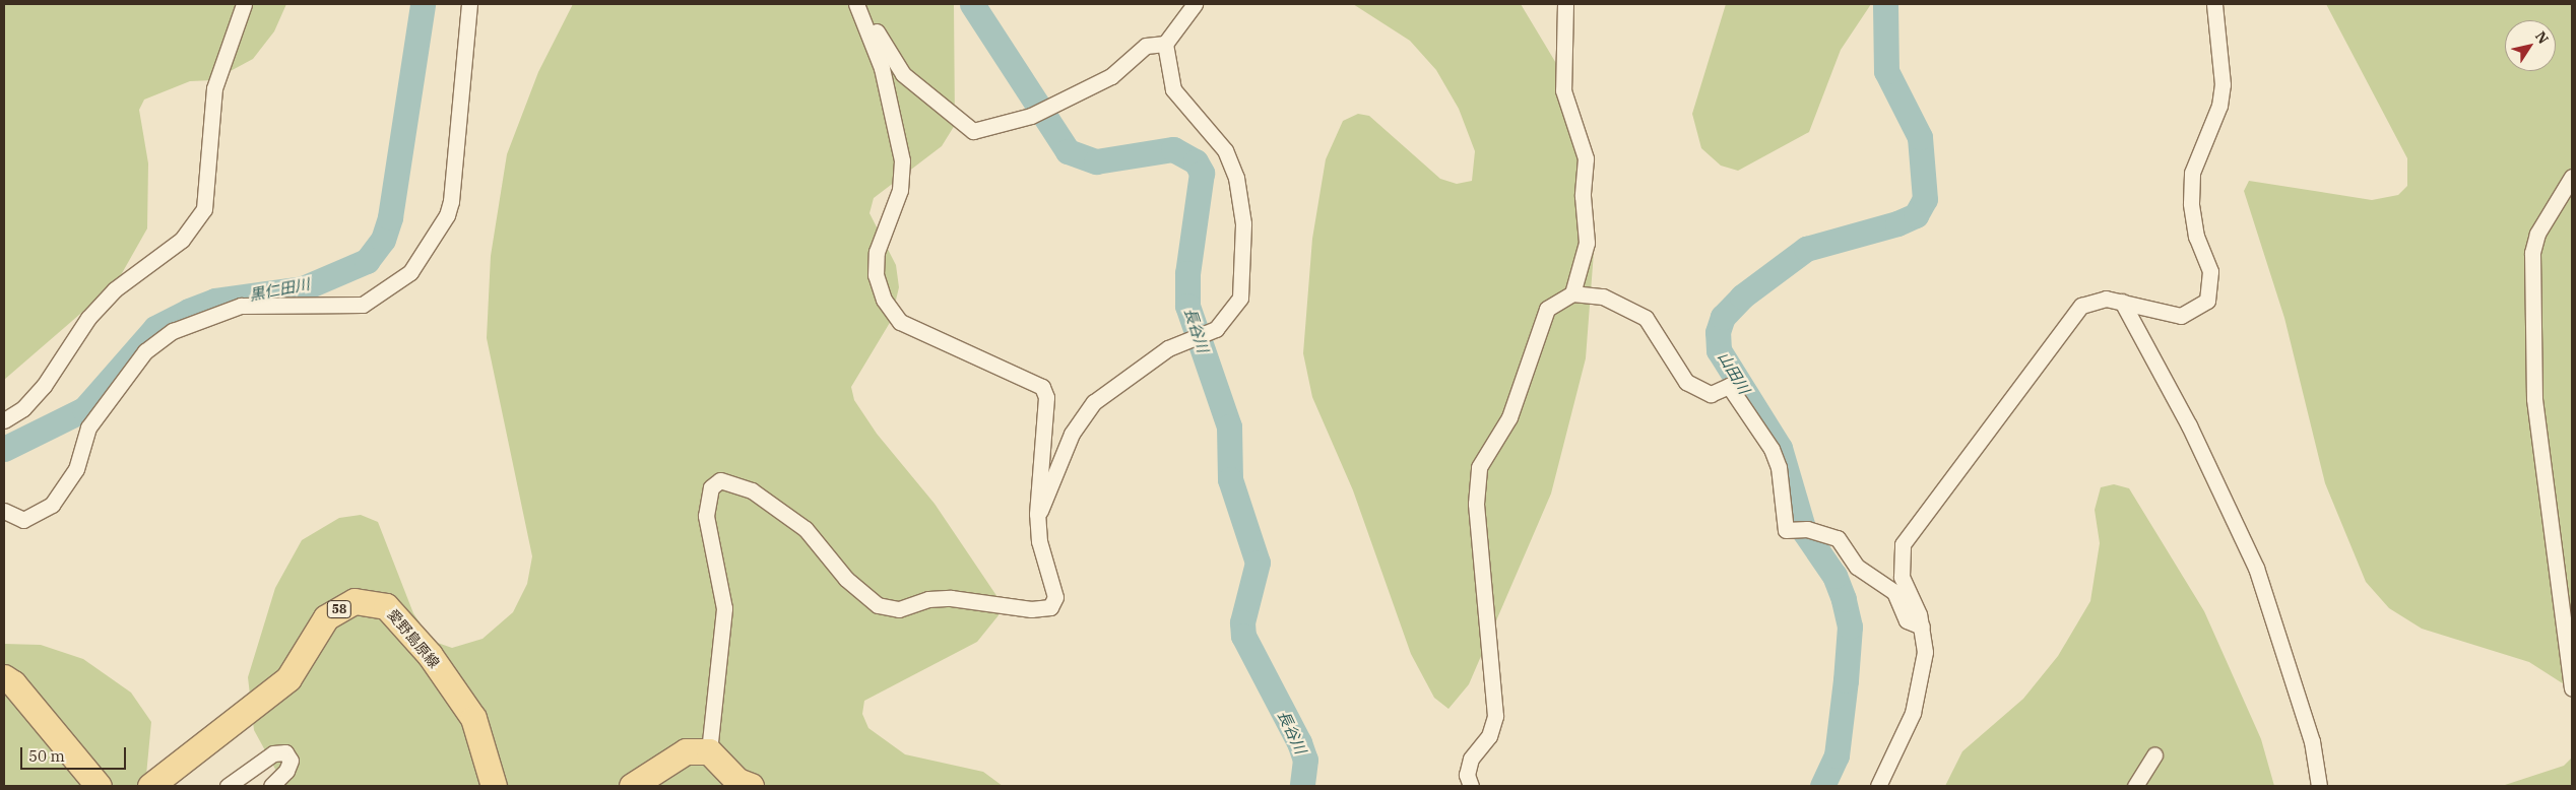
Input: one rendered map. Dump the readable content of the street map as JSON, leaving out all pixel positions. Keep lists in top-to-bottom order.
{
  "streets": {
    "main road": ["58", "愛野島原線"]
  },
  "water": ["黒仁田川", "長谷川", "山田川"],
  "scale_bar": "50 m",
  "north": "top right"
}
